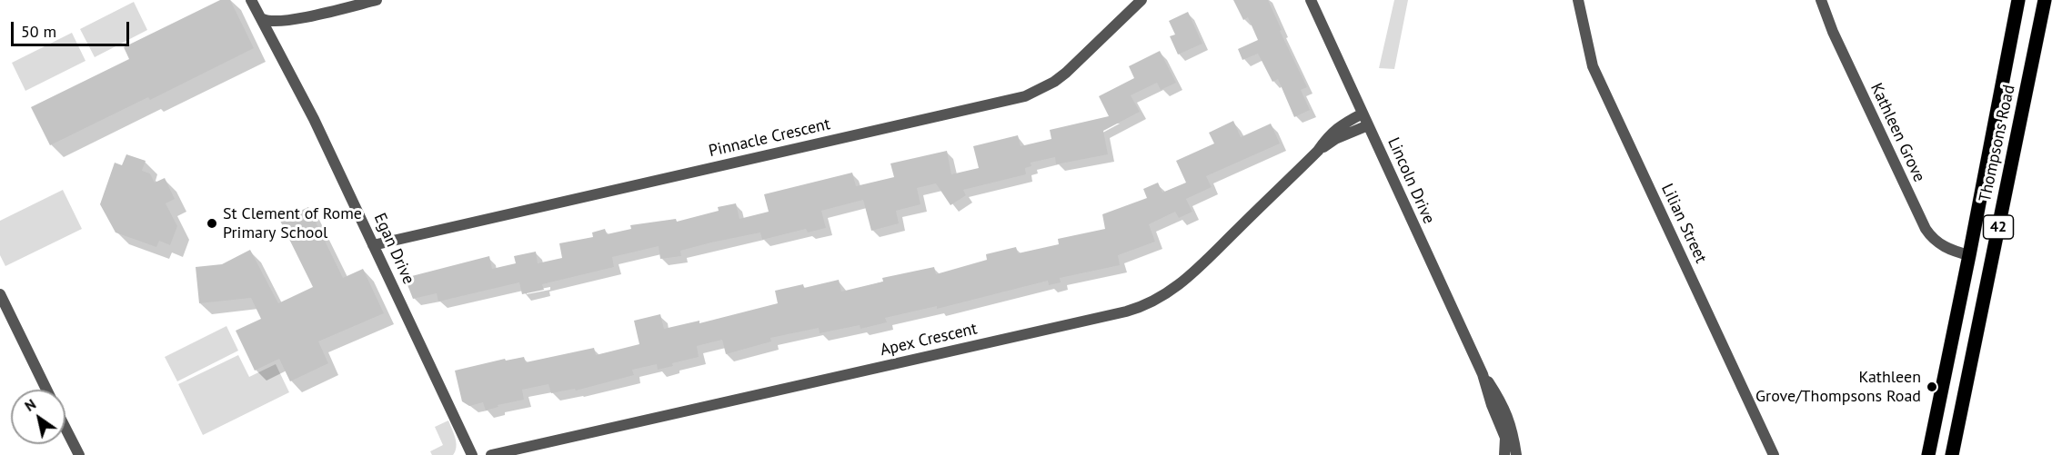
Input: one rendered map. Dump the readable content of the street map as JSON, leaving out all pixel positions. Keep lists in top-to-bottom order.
{
  "streets": {
    "main road": ["Thompsons Road", "42"],
    "street": [
      "Kathleen Grove",
      "Pinnacle Crescent",
      "Lincoln Drive",
      "Lilian Street",
      "Egan Drive",
      "Apex Crescent"
    ]
  },
  "crossings": [
    ["Kathleen Grove", "Thompsons Road"],
    ["Pinnacle Crescent", "Egan Drive"],
    ["Lincoln Drive", "Apex Crescent"]
  ],
  "places": ["St Clement of Rome Primary School", "Kathleen Grove/Thompsons Road"],
  "scale_bar": "50 m",
  "north": "top left"
}
